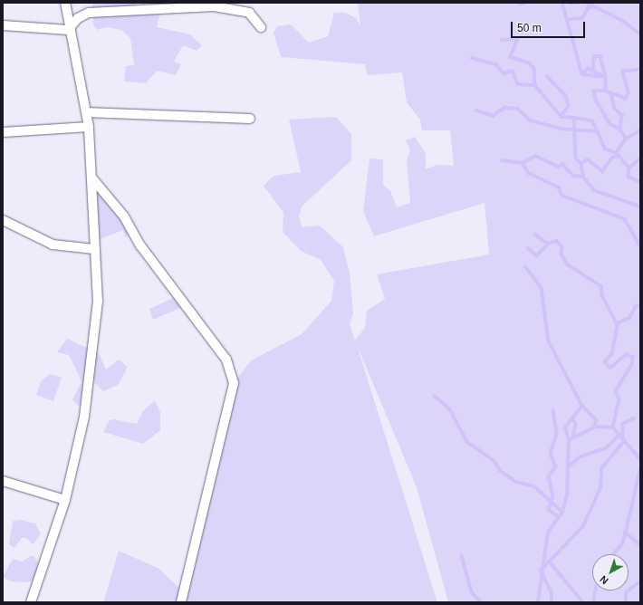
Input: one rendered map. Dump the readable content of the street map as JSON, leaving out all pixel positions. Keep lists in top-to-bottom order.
{
  "scale_bar": "50 m",
  "north": "bottom left"
}
